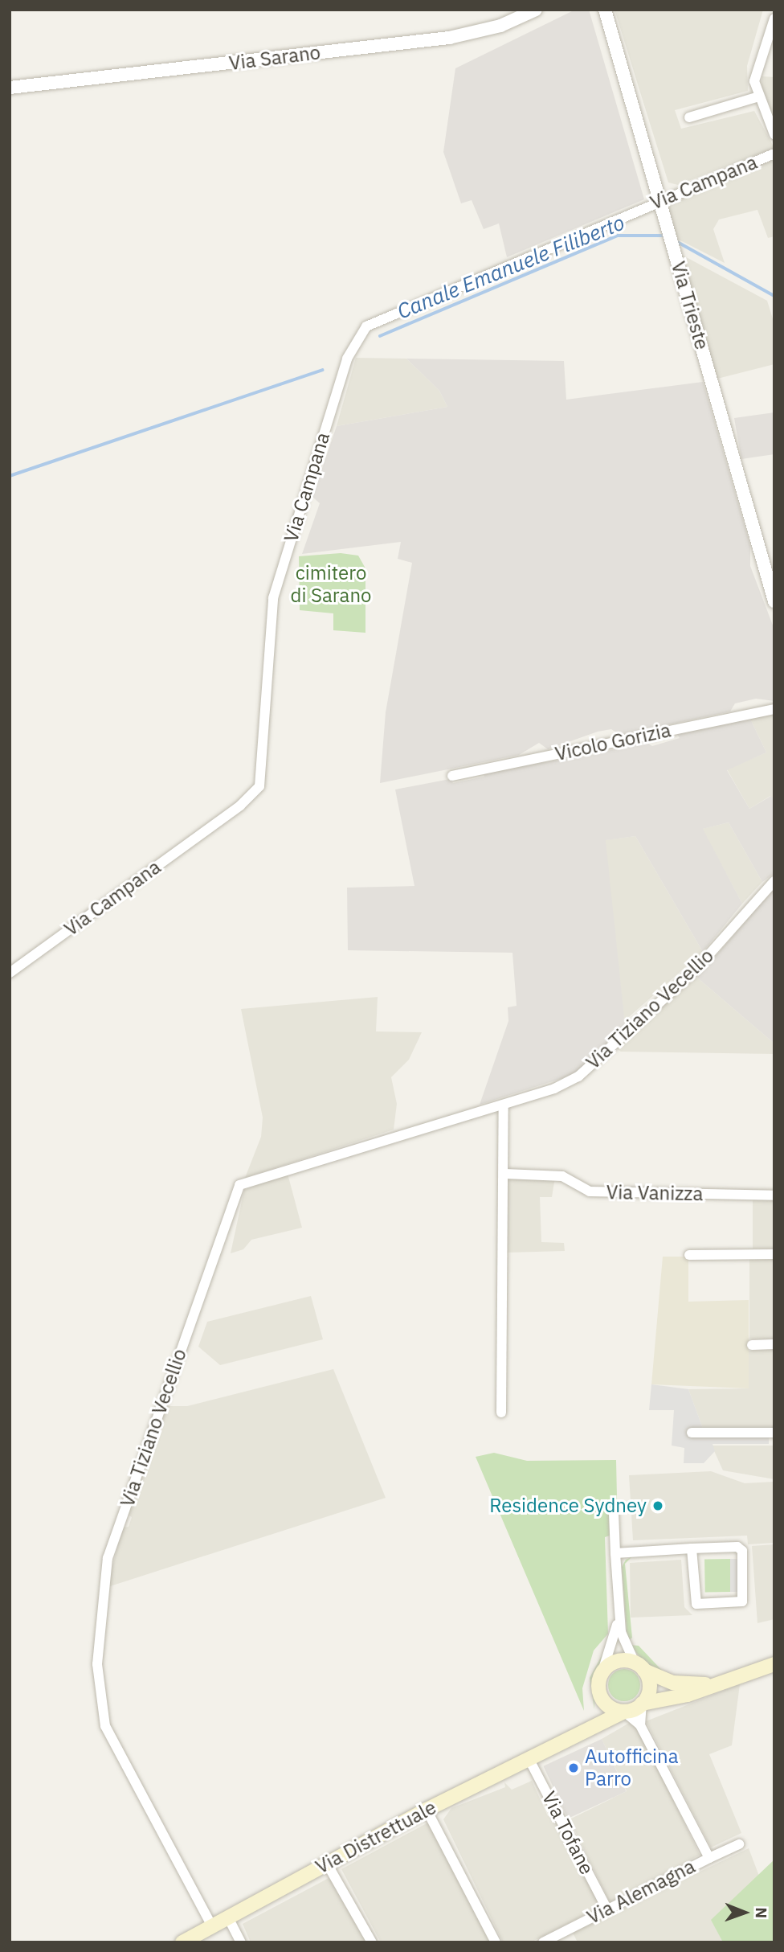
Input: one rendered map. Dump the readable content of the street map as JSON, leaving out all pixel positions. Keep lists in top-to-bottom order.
{
  "streets": {
    "main road": ["Via Distrettuale"],
    "street": [
      "Via Sarano",
      "Via Campana",
      "Via Trieste",
      "Vicolo Gorizia",
      "Via Tiziano Vecellio",
      "Via Vanizza",
      "Via Tofane",
      "Via Alemagna"
    ]
  },
  "crossings": [
    ["Via Campana", "Via Trieste"],
    ["Via Tiziano Vecellio", "Via Distrettuale"],
    ["Via Tofane", "Via Distrettuale"],
    ["Via Tofane", "Via Alemagna"]
  ],
  "water": ["Canale Emanuele Filiberto"],
  "parks": ["cimitero di Sarano"],
  "places": ["Residence Sydney", "Autofficina Parro"],
  "north": "right"
}
